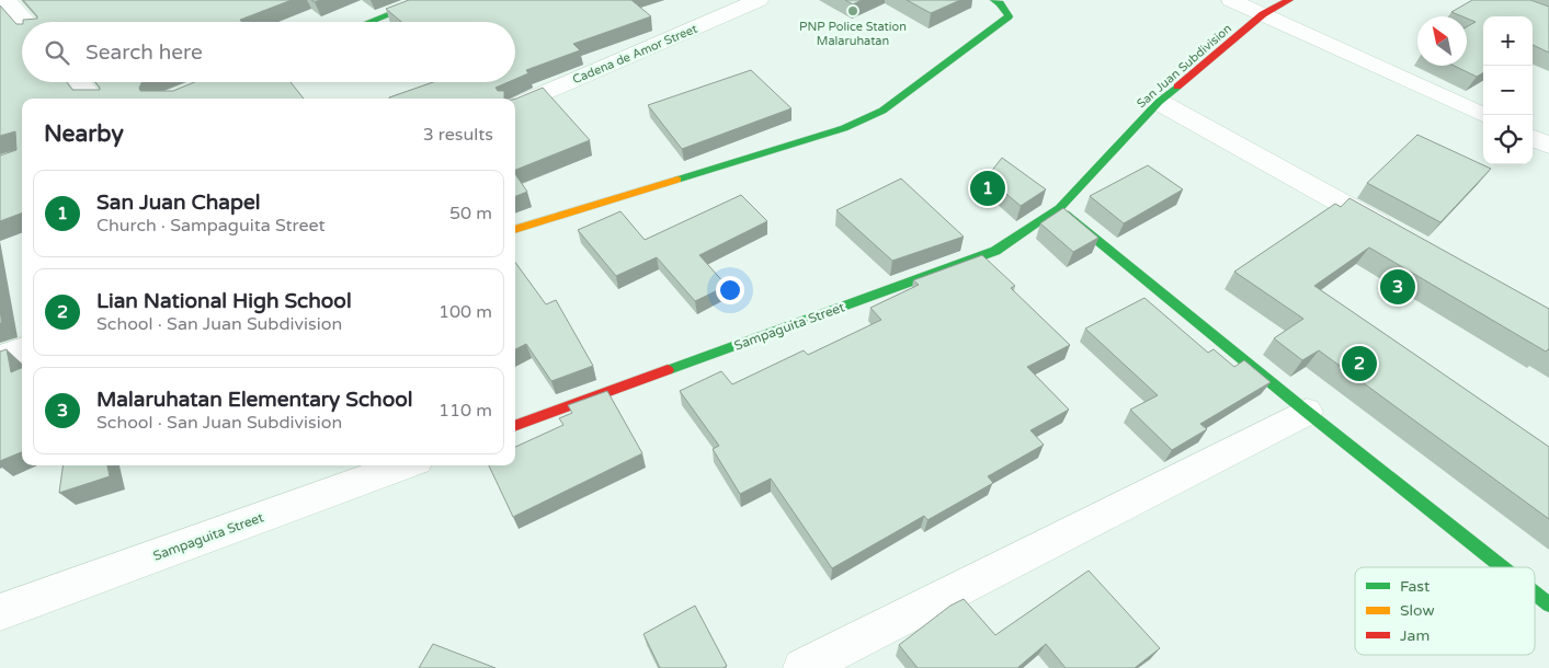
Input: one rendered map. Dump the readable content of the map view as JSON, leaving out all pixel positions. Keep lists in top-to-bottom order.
{
  "streets": {
    "street": ["Cadena de Amor Street", "San Juan Subdivision", "Sampaguita Street"]
  },
  "crossings": [
    ["San Juan Subdivision", "Sampaguita Street"]
  ],
  "places": ["PNP Police Station Malaruhatan"],
  "legend": ["Fast", "Slow", "Jam"],
  "north": "top left",
  "page": {
    "map_buttons": ["+", "−"],
    "search": "Search here",
    "heading": ["Nearby", "3 results"],
    "pins": ["1", "3", "2"],
    "list": [
      {
        "mark": "1",
        "name": "San Juan Chapel",
        "note": "Church · Sampaguita Street",
        "value": "50 m"
      },
      {
        "mark": "2",
        "name": "Lian National High School",
        "note": "School · San Juan Subdivision",
        "value": "100 m"
      },
      {
        "mark": "3",
        "name": "Malaruhatan Elementary School",
        "note": "School · San Juan Subdivision",
        "value": "110 m"
      }
    ]
  }
}
